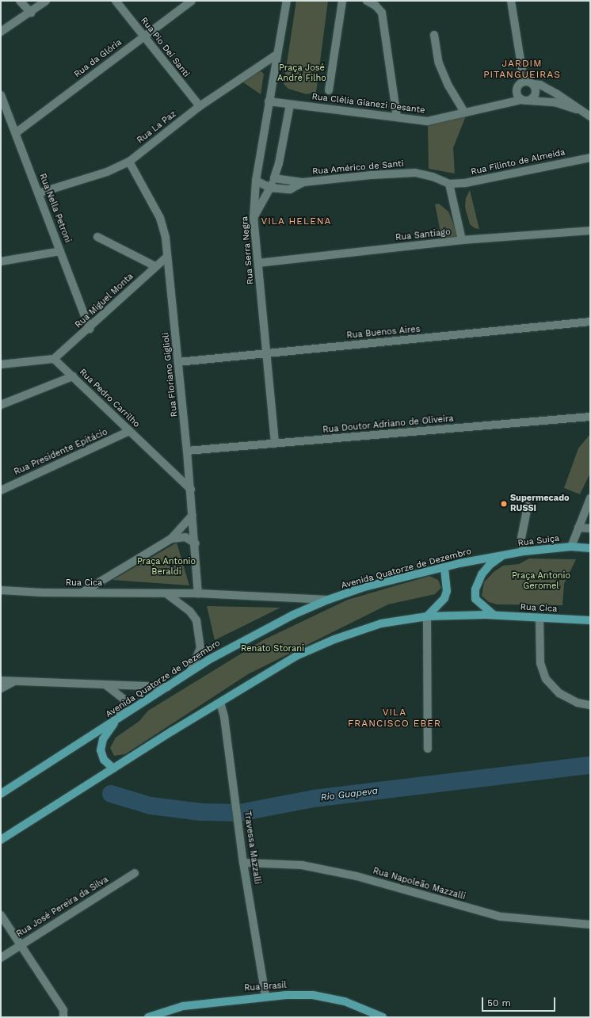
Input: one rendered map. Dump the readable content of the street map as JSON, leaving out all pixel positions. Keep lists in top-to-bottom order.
{
  "streets": {
    "main road": [
      "Rua Suiça",
      "Avenida Quatorze de Dezembro",
      "Rua Cica",
      "Rua Brasil"
    ],
    "street": [
      "Rua Pio Dei Santi",
      "Rua da Glória",
      "Rua Clélia Gianezi Desante",
      "Rua La Paz",
      "Rua Filinto de Almeida",
      "Rua Américo de Santi",
      "Rua Nella Petroni",
      "Rua Santiago",
      "Rua Serra Negra",
      "Rua Miguel Monta",
      "Rua Buenos Aires",
      "Rua Floriano Giglioli",
      "Rua Pedro Carrilho",
      "Rua Doutor Adriano de Oliveira",
      "Rua Presidente Epitácio",
      "Travessa Mazzalli",
      "Rua Napoleão Mazzalli",
      "Rua José Pereira da Silva"
    ]
  },
  "crossings": [
    ["Rua Pio Dei Santi", "Rua da Glória"],
    ["Rua Pio Dei Santi", "Rua La Paz"],
    ["Rua da Glória", "Rua Nella Petroni"],
    ["Rua Clélia Gianezi Desante", "Rua Serra Negra"],
    ["Rua La Paz", "Rua Nella Petroni"],
    ["Rua La Paz", "Rua Serra Negra"],
    ["Rua La Paz", "Rua Floriano Giglioli"],
    ["Rua Filinto de Almeida", "Rua Américo de Santi"],
    ["Rua Nella Petroni", "Rua Miguel Monta"],
    ["Rua Santiago", "Rua Serra Negra"],
    ["Rua Serra Negra", "Rua Buenos Aires"],
    ["Rua Serra Negra", "Rua Doutor Adriano de Oliveira"],
    ["Rua Miguel Monta", "Rua Floriano Giglioli"],
    ["Rua Miguel Monta", "Rua Pedro Carrilho"],
    ["Rua Buenos Aires", "Rua Floriano Giglioli"],
    ["Rua Floriano Giglioli", "Rua Pedro Carrilho"],
    ["Rua Floriano Giglioli", "Rua Doutor Adriano de Oliveira"],
    ["Rua Floriano Giglioli", "Rua Cica"],
    ["Rua Pedro Carrilho", "Rua Presidente Epitácio"],
    ["Rua Suiça", "Avenida Quatorze de Dezembro"],
    ["Avenida Quatorze de Dezembro", "Rua Cica"],
    ["Travessa Mazzalli", "Rua Napoleão Mazzalli"],
    ["Travessa Mazzalli", "Rua Brasil"]
  ],
  "districts": ["JARDIM PITANGUEIRAS", "VILA HELENA", "VILA FRANCISCO EBER"],
  "water": ["Rio Guapeva"],
  "parks": [
    "Praça José André Filho",
    "Praça Antonio Beraldi",
    "Praça Antonio Geromel",
    "Renato Storani"
  ],
  "places": ["Supermecado RUSSI"],
  "scale_bar": "50 m"
}
